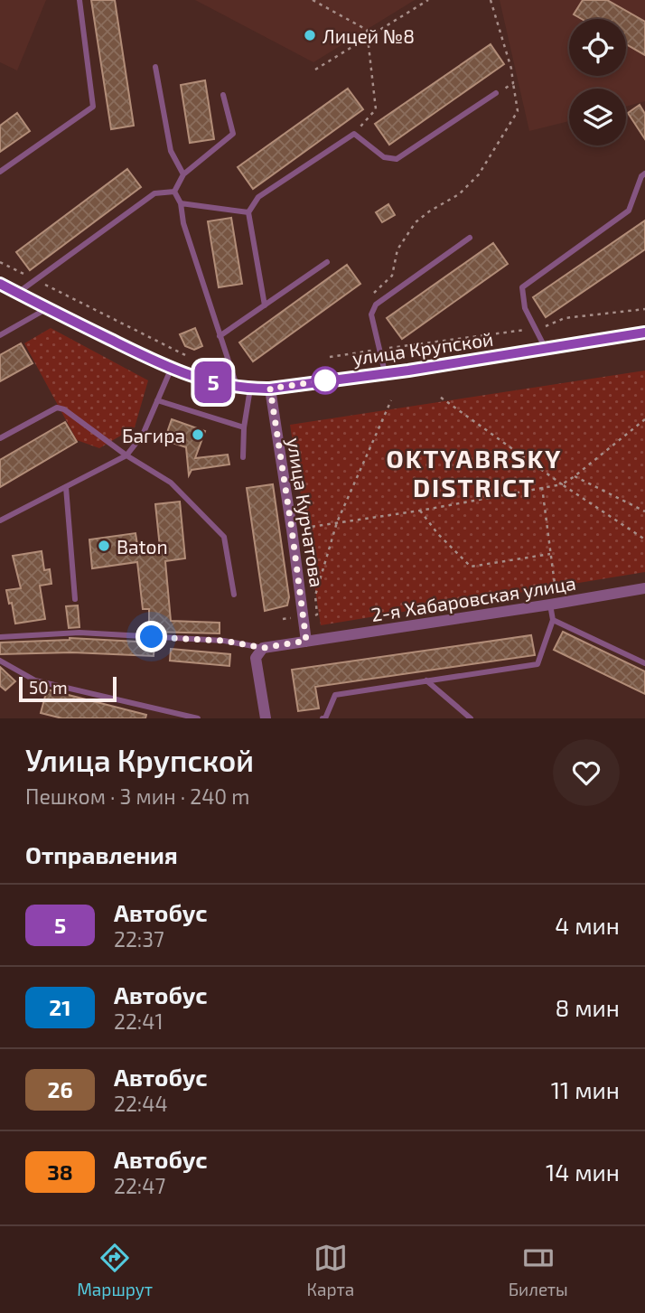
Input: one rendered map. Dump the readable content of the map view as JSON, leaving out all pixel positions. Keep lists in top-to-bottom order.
{
  "streets": {
    "street": ["улица Крупской", "улица Курчатова", "2-я Хабаровская улица"]
  },
  "crossings": [
    ["улица Крупской", "улица Курчатова"],
    ["улица Курчатова", "2-я Хабаровская улица"]
  ],
  "districts": ["OKTYABRSKY DISTRICT"],
  "places": ["Лицей №8", "Багира", "Baton"],
  "lines": ["bus line 5"],
  "scale_bar": "50 m",
  "page": {
    "on_map": "5",
    "scale": "50 m",
    "heading": [
      ["Улица Крупской", "Пешком · 3 мин · 240 m"],
      "Отправления"
    ],
    "list": [
      {
        "mark": "5",
        "name": "Автобус",
        "note": "22:37",
        "value": "4 мин"
      },
      {
        "mark": "21",
        "name": "Автобус",
        "note": "22:41",
        "value": "8 мин"
      },
      {
        "mark": "26",
        "name": "Автобус",
        "note": "22:44",
        "value": "11 мин"
      },
      {
        "mark": "38",
        "name": "Автобус",
        "note": "22:47",
        "value": "14 мин"
      }
    ],
    "tabs": ["Маршрут", "Карта", "Билеты"]
  }
}
